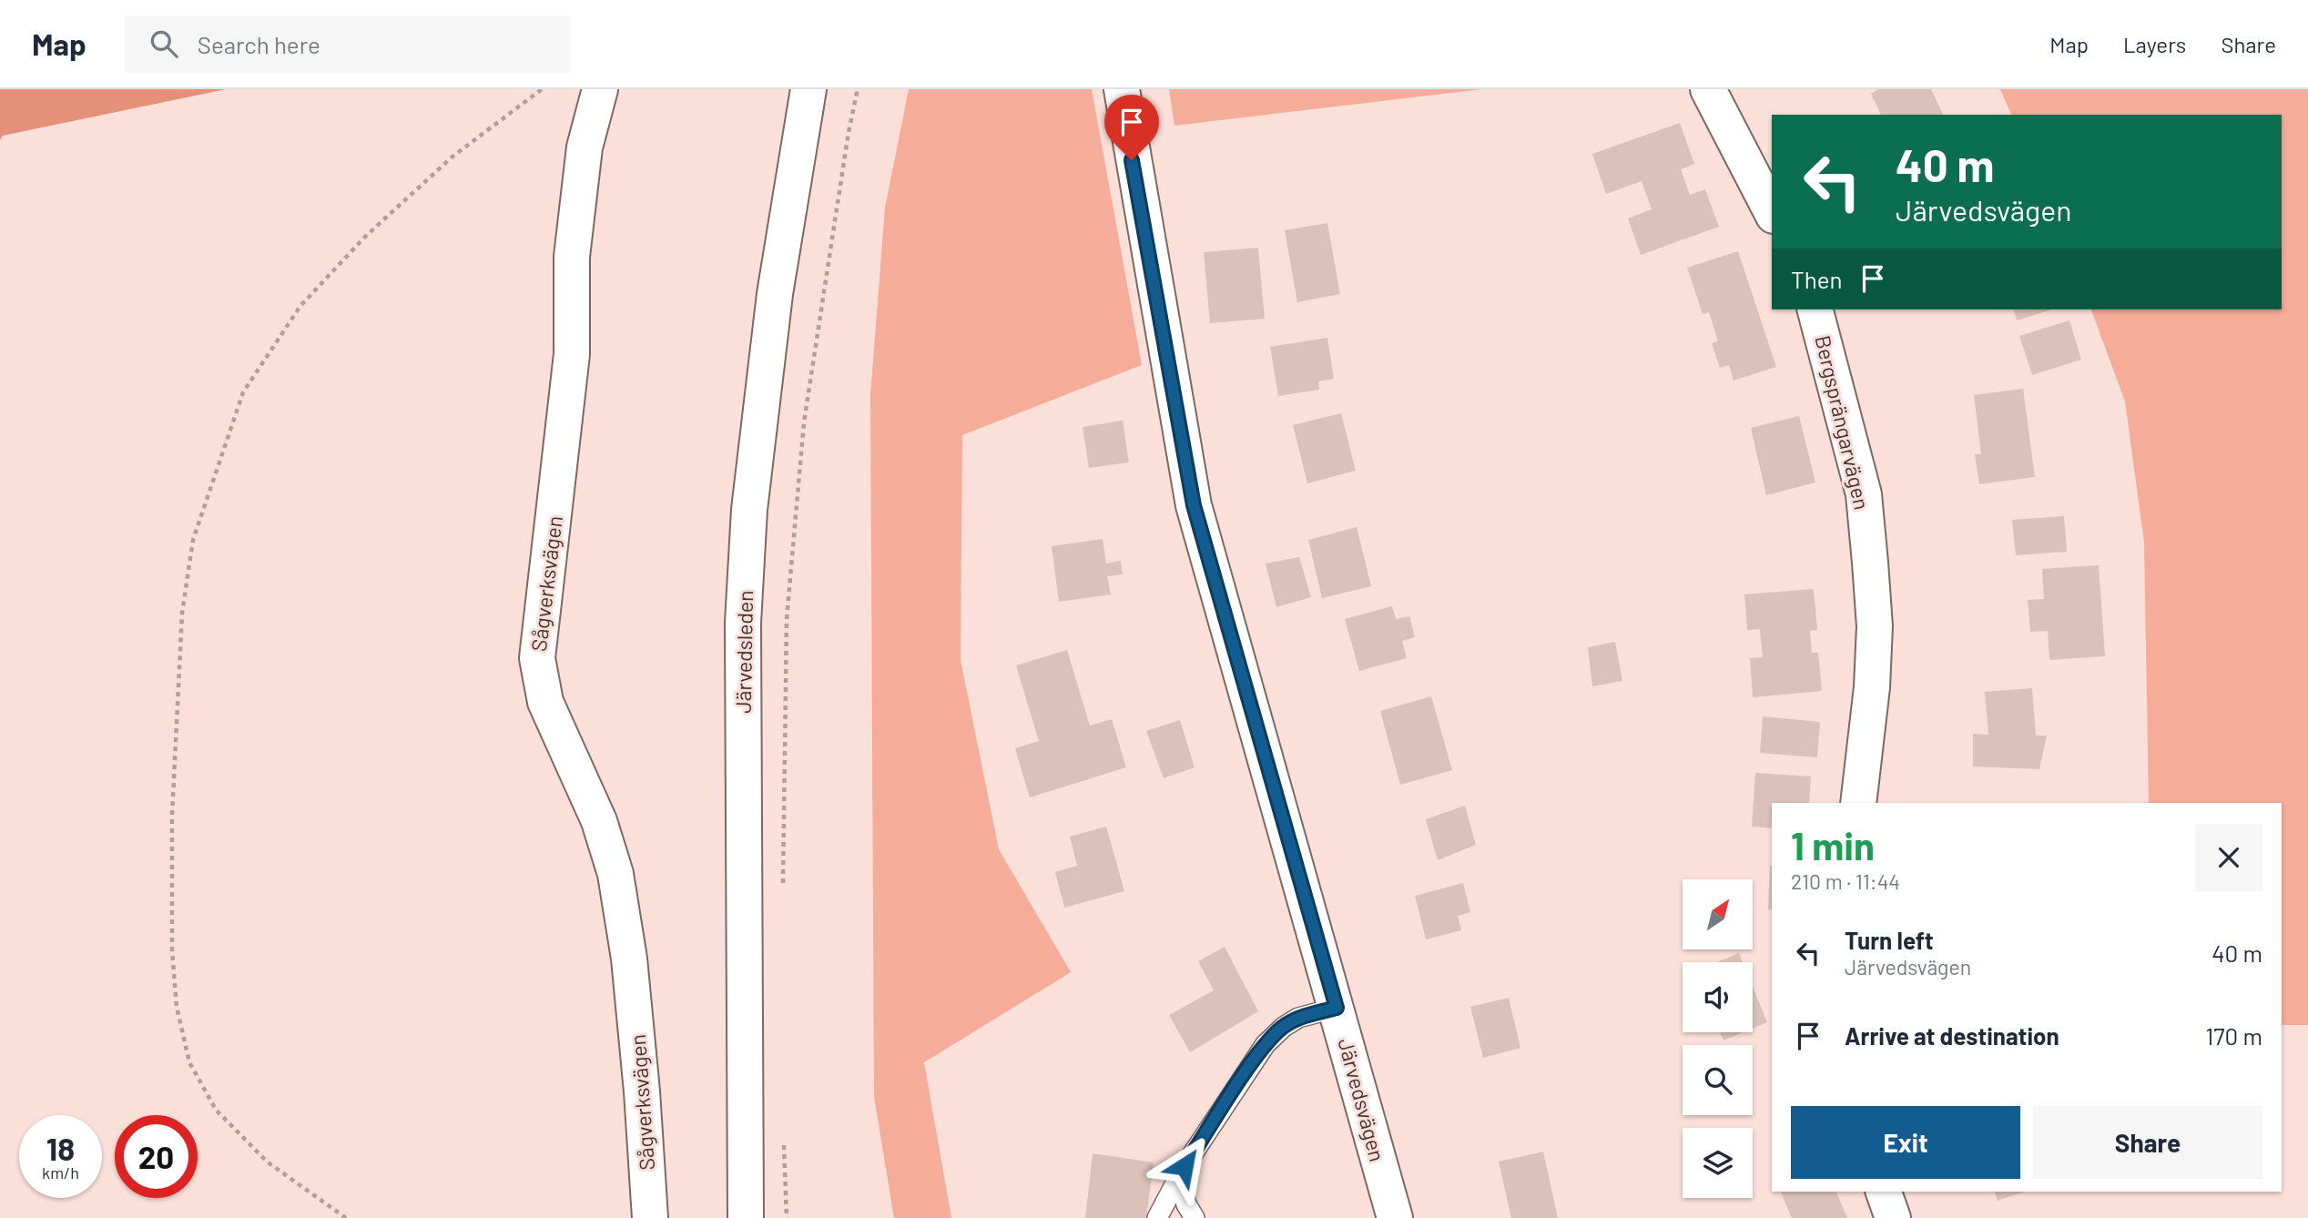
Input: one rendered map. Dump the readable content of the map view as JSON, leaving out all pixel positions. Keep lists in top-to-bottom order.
{
  "streets": {
    "street": [
      "Bergsprängarvägen",
      "Sågverksvägen",
      "Järvedsleden",
      "Järvedsvägen"
    ]
  },
  "north": "top right",
  "page": {
    "header": "Map",
    "search": "Search here",
    "nav": ["Map", "Layers", "Share"],
    "turn": ["40 m", "Järvedsvägen"],
    "then": "Then",
    "heading": ["1 min", "210 m · 11:44"],
    "list": [
      {
        "name": "Turn left",
        "note": "Järvedsvägen",
        "value": "40 m"
      },
      {
        "name": "Arrive at destination",
        "value": "170 m"
      }
    ],
    "buttons": ["Exit", "Share"],
    "speed": "18 km/h",
    "limit": "20"
  }
}
